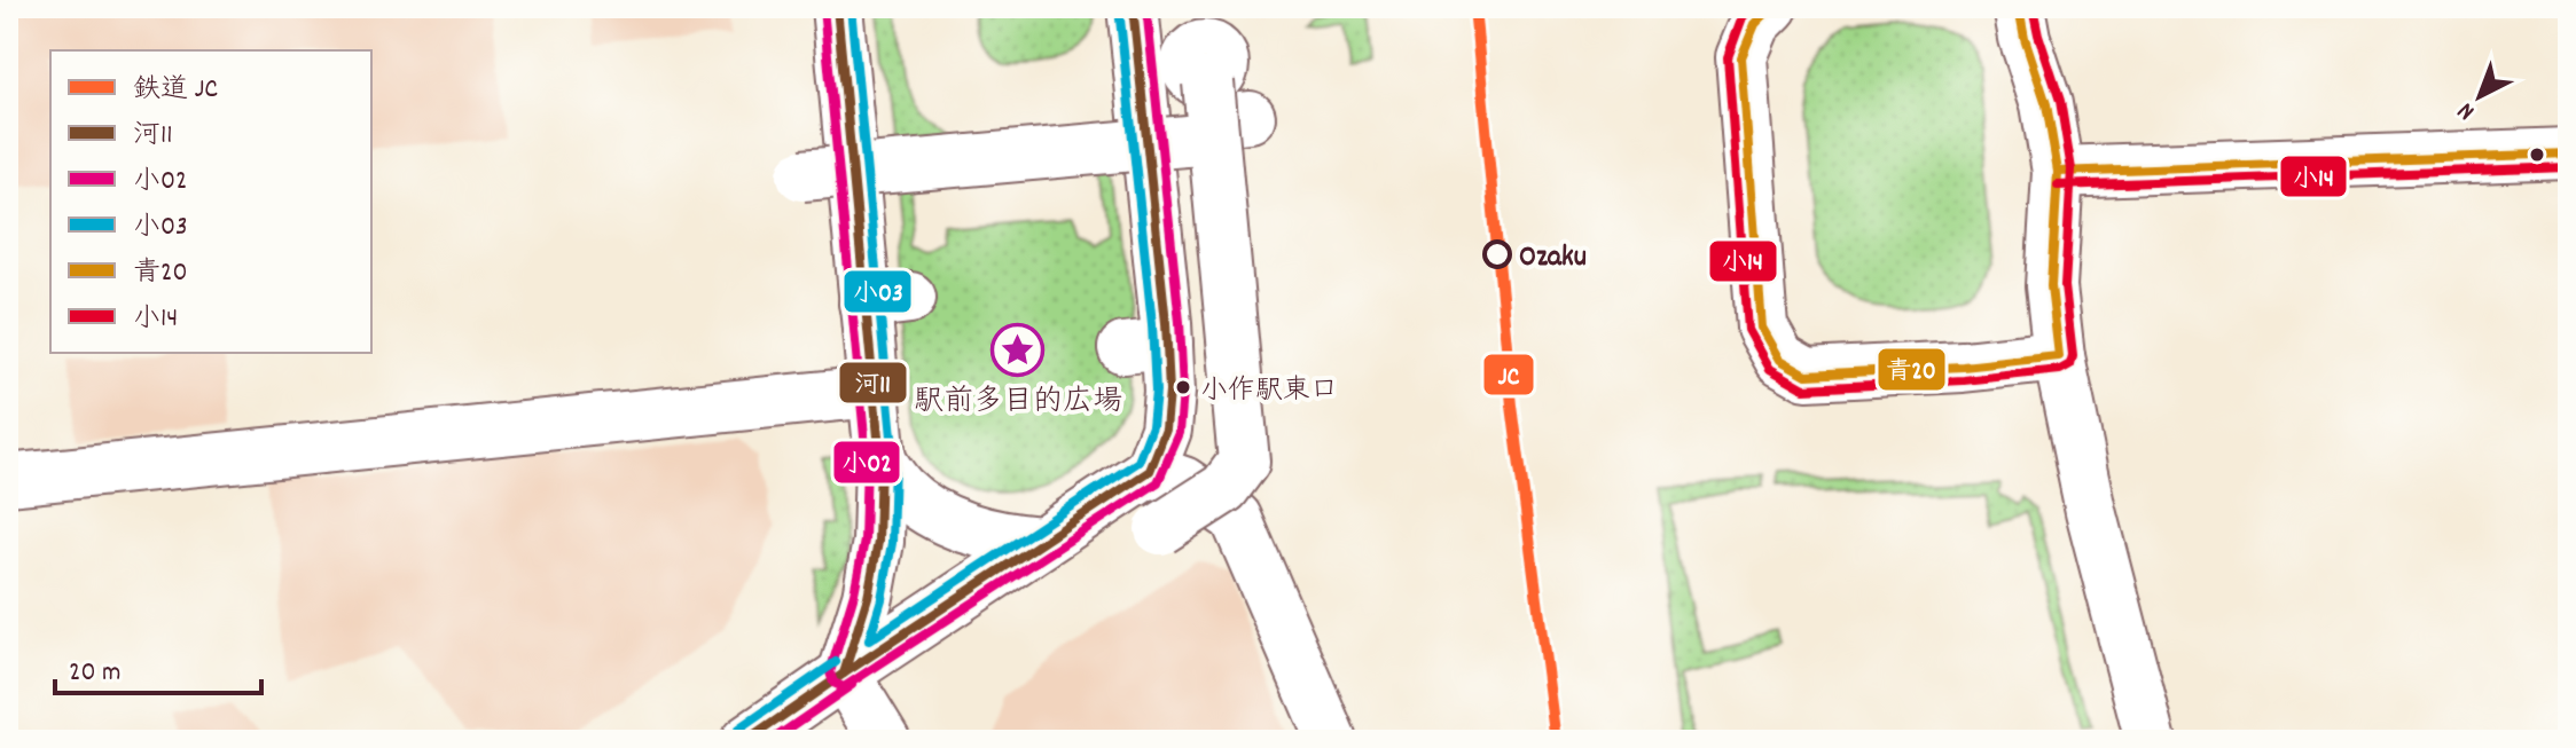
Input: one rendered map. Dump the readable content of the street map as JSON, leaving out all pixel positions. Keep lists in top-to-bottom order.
{
  "places": {
    "other": ["Ozaku", "小作駅東口"],
    "place": ["駅前多目的広場"]
  },
  "lines": [
    "rail line JC",
    "transit line 河11",
    "transit line 小02",
    "transit line 小03",
    "transit line 青20",
    "transit line 小14"
  ],
  "legend": [
    "鉄道 JC",
    "河11",
    "小02",
    "小03",
    "青20",
    "小14"
  ],
  "scale_bar": "20 m",
  "north": "bottom left"
}
